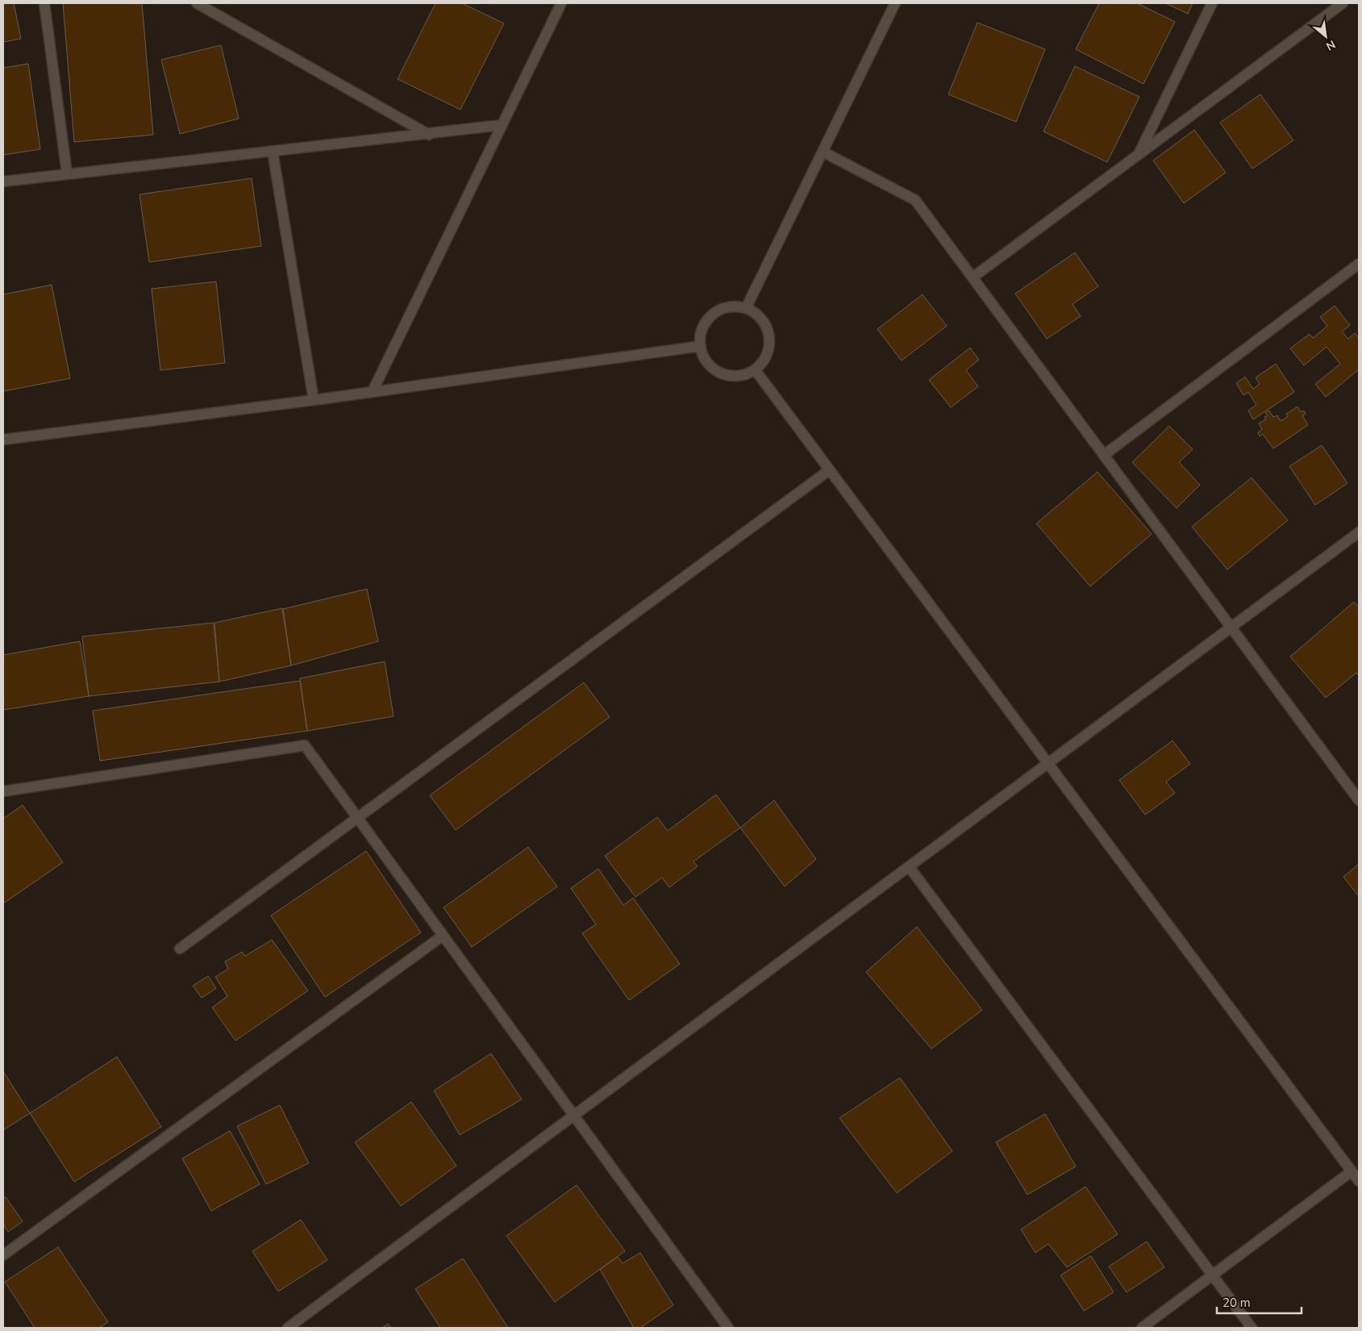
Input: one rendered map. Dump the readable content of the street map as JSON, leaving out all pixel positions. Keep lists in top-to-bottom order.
{
  "scale_bar": "20 m",
  "north": "bottom right"
}
